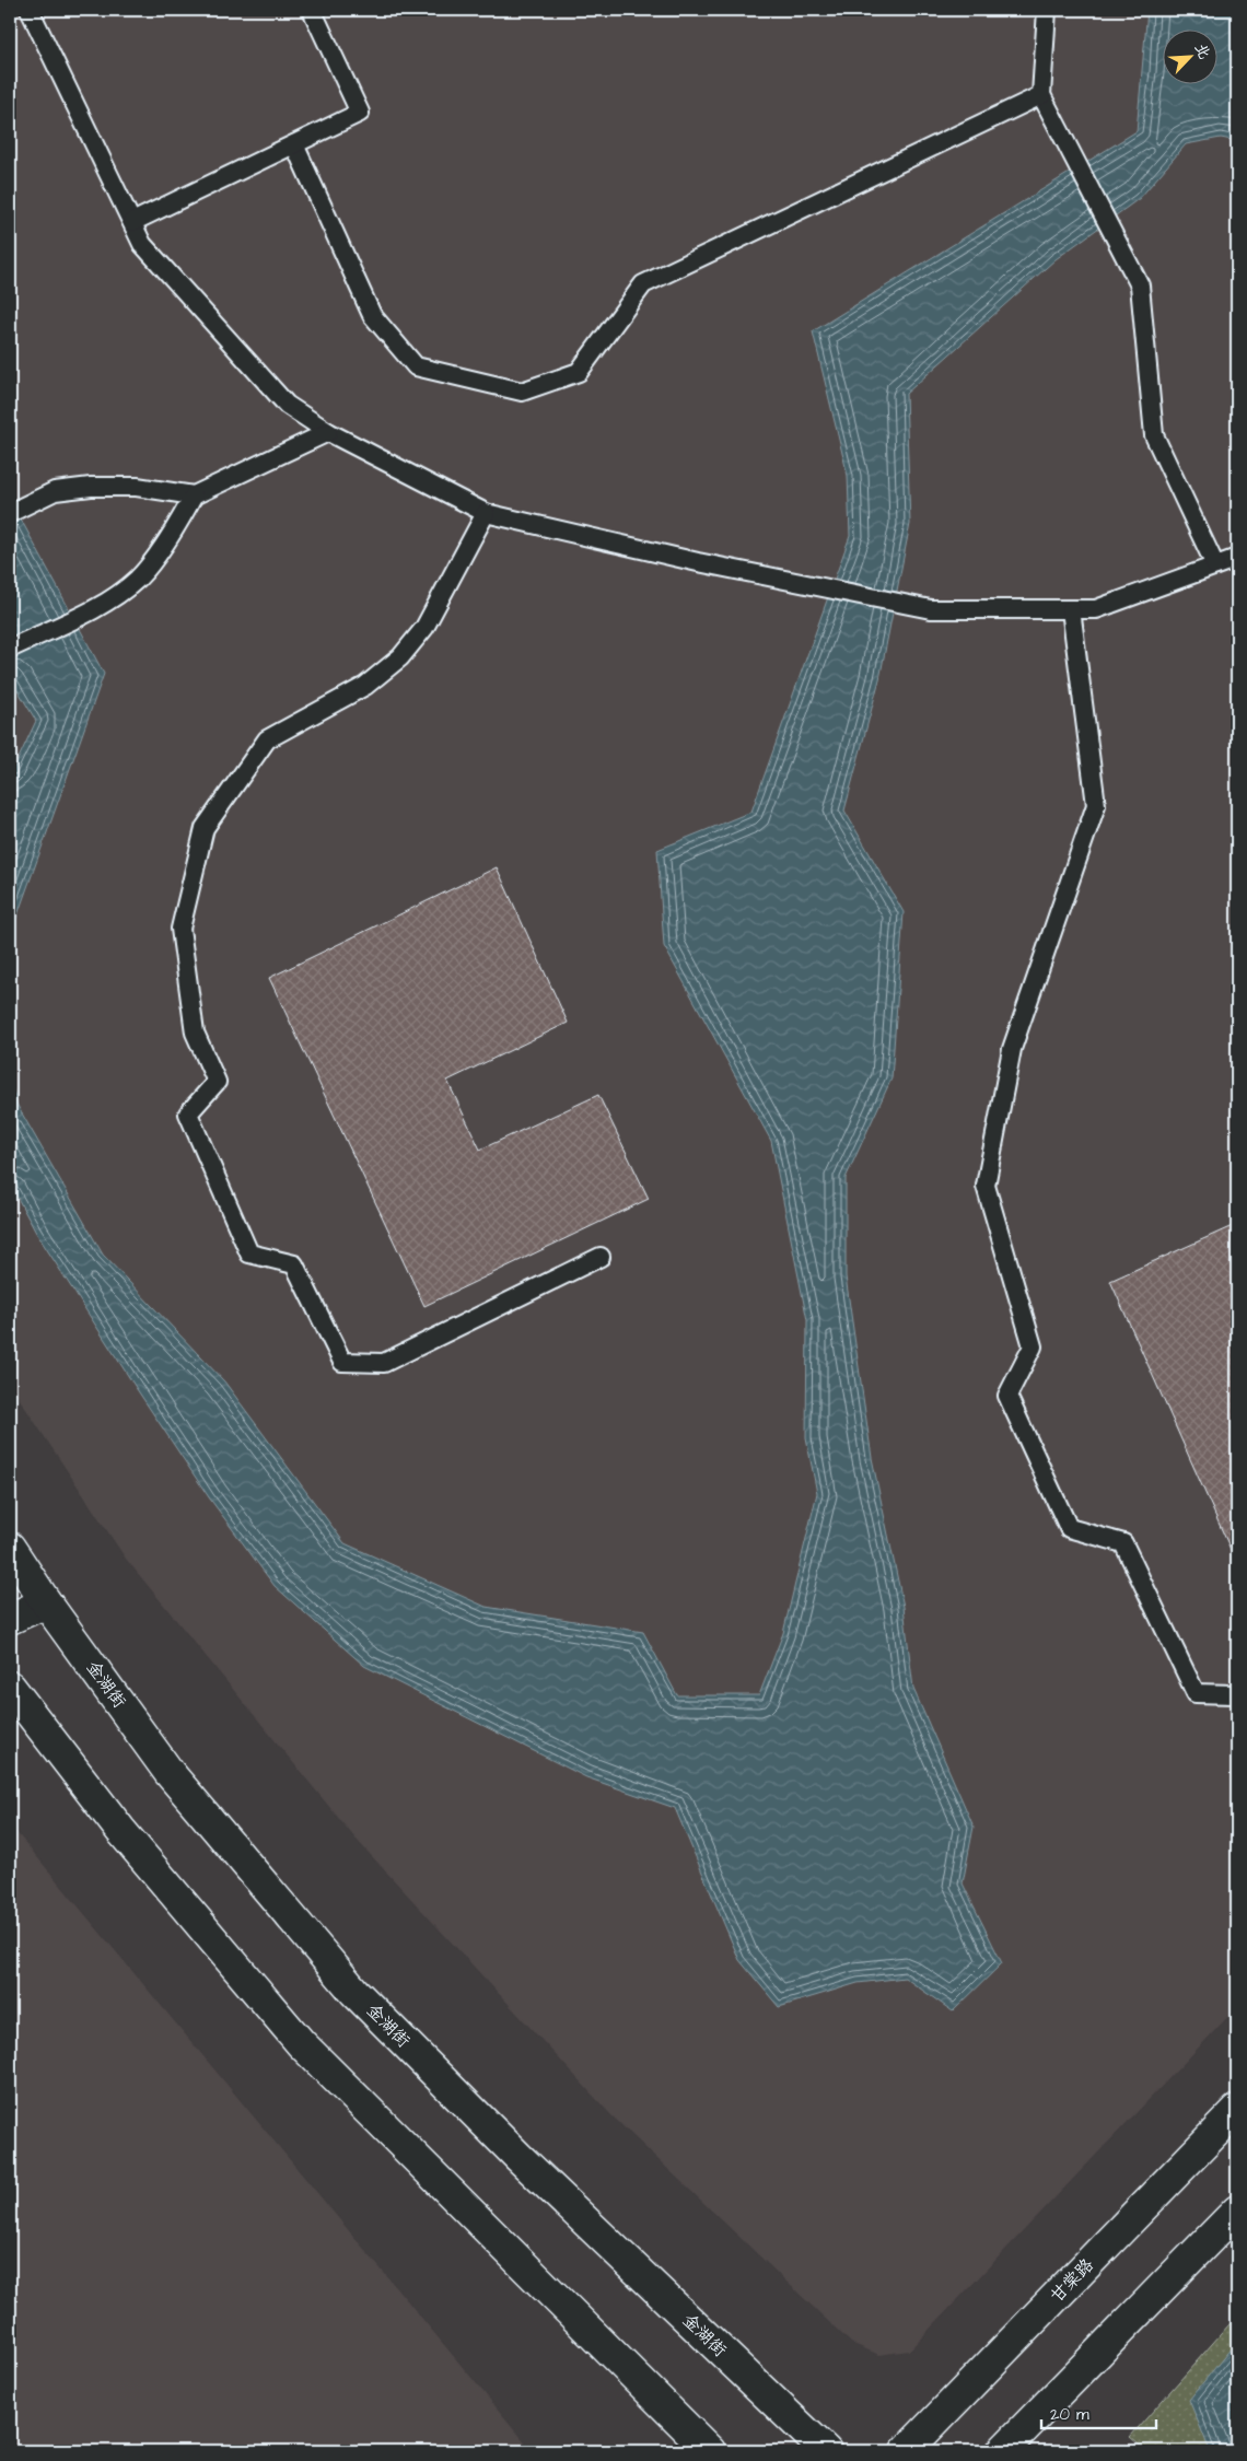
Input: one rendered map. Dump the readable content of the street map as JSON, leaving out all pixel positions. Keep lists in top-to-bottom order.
{
  "streets": {
    "main road": ["金湖街", "甘棠路"]
  },
  "scale_bar": "20 m",
  "north": "top right"
}
